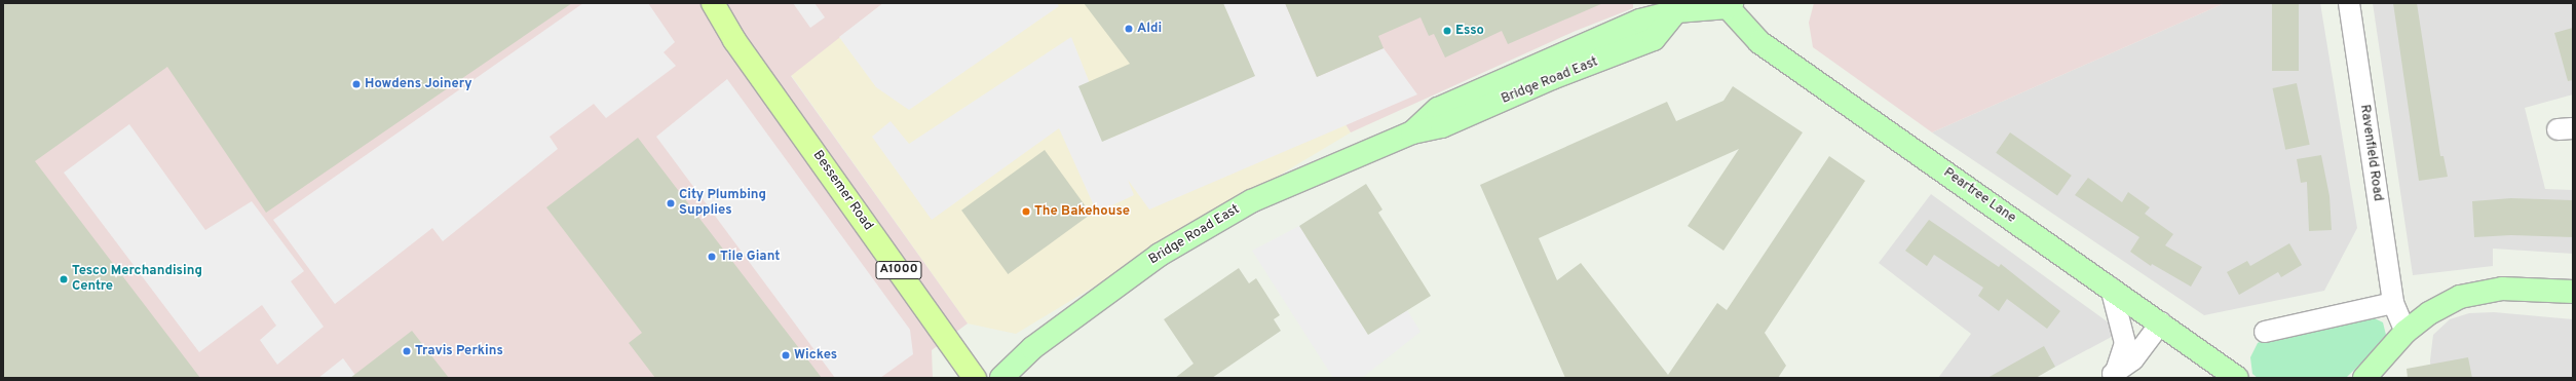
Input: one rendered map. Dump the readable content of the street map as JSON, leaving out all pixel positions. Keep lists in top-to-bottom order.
{
  "streets": {
    "main road": ["Bessemer Road", "A1000"],
    "street": ["Bridge Road East", "Ravenfield Road", "Peartree Lane"]
  },
  "crossings": [
    ["Bridge Road East", "Peartree Lane"]
  ],
  "places": [
    "Aldi",
    "Esso",
    "Howdens Joinery",
    "City Plumbing Supplies",
    "The Bakehouse",
    "Tile Giant",
    "Tesco Merchandising Centre",
    "Travis Perkins",
    "Wickes"
  ]
}
